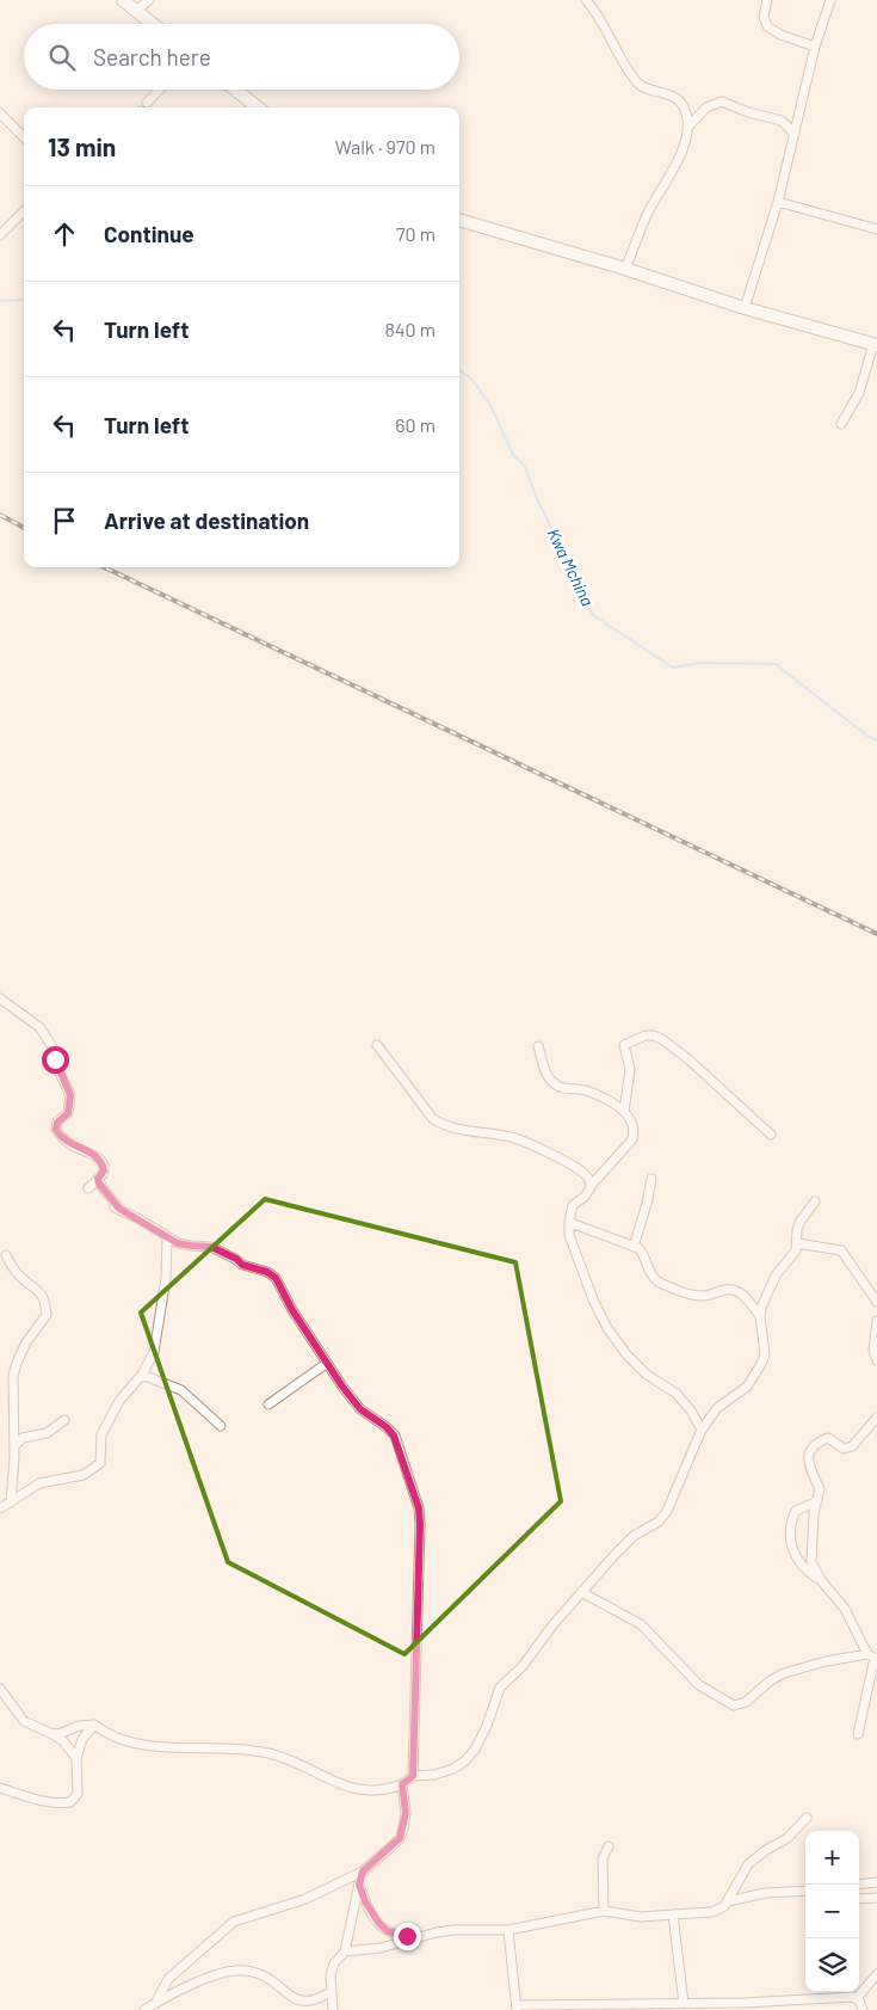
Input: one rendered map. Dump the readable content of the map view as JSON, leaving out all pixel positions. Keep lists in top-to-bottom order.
{
  "water": ["Kwa Mchina"],
  "page": {
    "search": "Search here",
    "heading": ["13 min", "Walk · 970 m"],
    "list": [
      ["Continue", "70 m"],
      ["Turn left", "840 m"],
      ["Turn left", "60 m"],
      "Arrive at destination"
    ],
    "map_buttons": ["+", "−"]
  }
}
